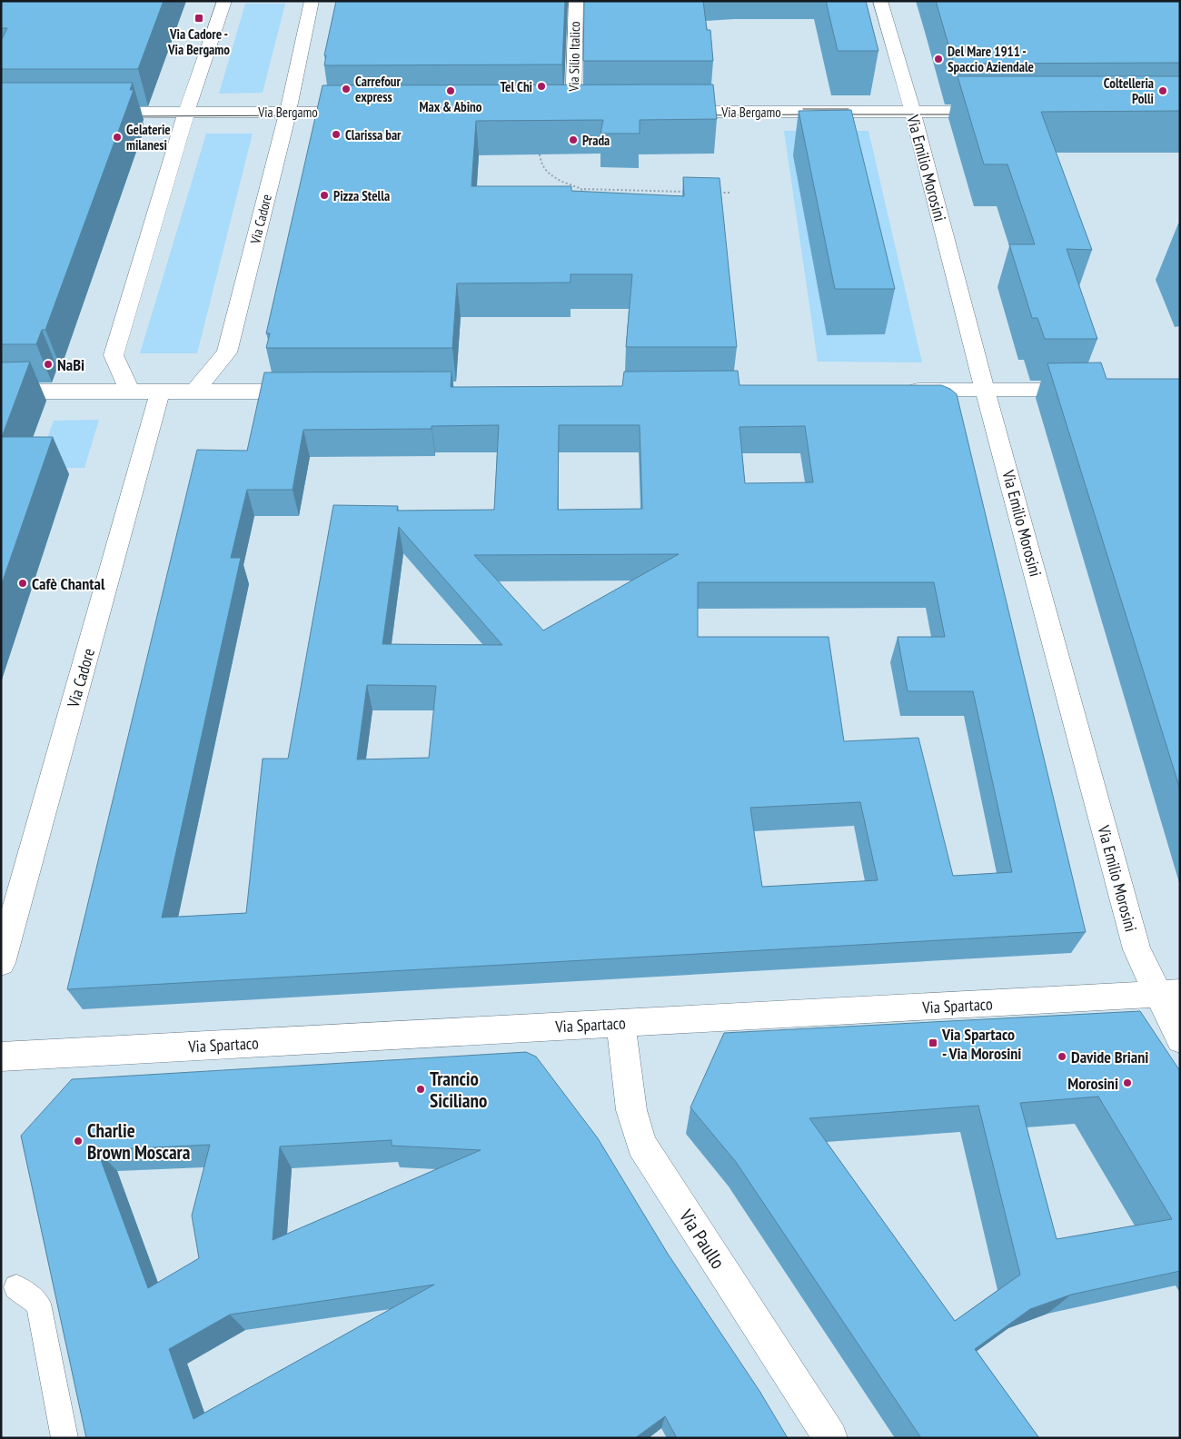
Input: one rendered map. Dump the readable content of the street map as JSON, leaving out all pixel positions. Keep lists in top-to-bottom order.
{
  "streets": {
    "street": [
      "Via Silio Italico",
      "Via Bergamo",
      "Via Emilio Morosini",
      "Via Cadore",
      "Via Spartaco",
      "Via Paullo"
    ]
  },
  "crossings": [
    ["Via Bergamo", "Via Emilio Morosini"],
    ["Via Bergamo", "Via Cadore"],
    ["Via Emilio Morosini", "Via Spartaco"],
    ["Via Spartaco", "Via Paullo"]
  ],
  "places": {
    "transit": ["Via Cadore - Via Bergamo", "Via Spartaco - Via Morosini"],
    "other": [
      "Del Mare 1911 - Spaccio Aziendale",
      "Tel Chi",
      "Carrefour express",
      "Max & Abino",
      "Coltelleria Polli",
      "Clarissa bar",
      "Gelaterie milanesi",
      "Prada",
      "Pizza Stella",
      "NaBi",
      "Cafè Chantal",
      "Davide Briani",
      "Morosini",
      "Trancio Siciliano",
      "Charlie Brown Moscara"
    ]
  }
}
